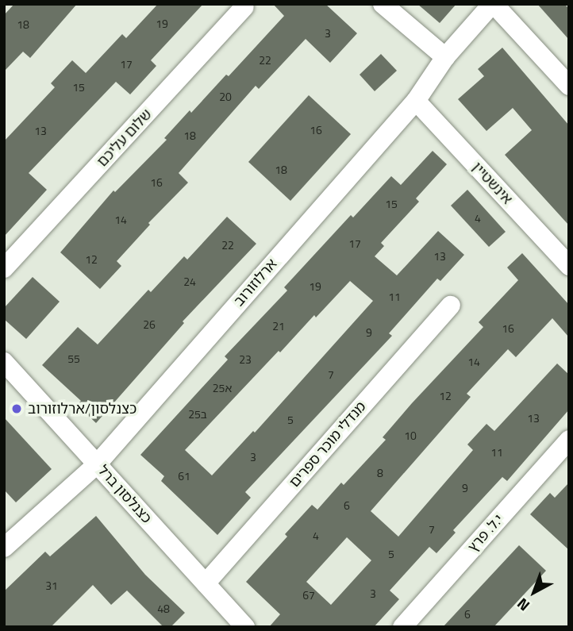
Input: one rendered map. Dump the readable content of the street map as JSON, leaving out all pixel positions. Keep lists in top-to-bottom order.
{
  "streets": {
    "street": [
      "שלום עליכם",
      "אינשטיין",
      "ארלוזורוב",
      "מנדלי מוכר ספרים",
      "כצנלסון ברל",
      "י.ל. פרץ"
    ]
  },
  "crossings": [
    ["אינשטיין", "ארלוזורוב"],
    ["ארלוזורוב", "כצנלסון ברל"],
    ["מנדלי מוכר ספרים", "כצנלסון ברל"]
  ],
  "places": ["כצנלסון/ארלוזורוב"],
  "house_numbers": [
    "19",
    "18",
    "3",
    "22",
    "17",
    "15",
    "20",
    "16",
    "13",
    "18",
    "18",
    "16",
    "15",
    "4",
    "14",
    "17",
    "22",
    "13",
    "12",
    "24",
    "19",
    "11",
    "26",
    "21",
    "16",
    "9",
    "55",
    "23",
    "14",
    "7",
    "25א",
    "12",
    "25ב",
    "13",
    "5",
    "10",
    "11",
    "3",
    "8",
    "61",
    "9",
    "6",
    "7",
    "4",
    "5",
    "31",
    "3",
    "67",
    "48",
    "6"
  ],
  "north": "bottom left"
}
